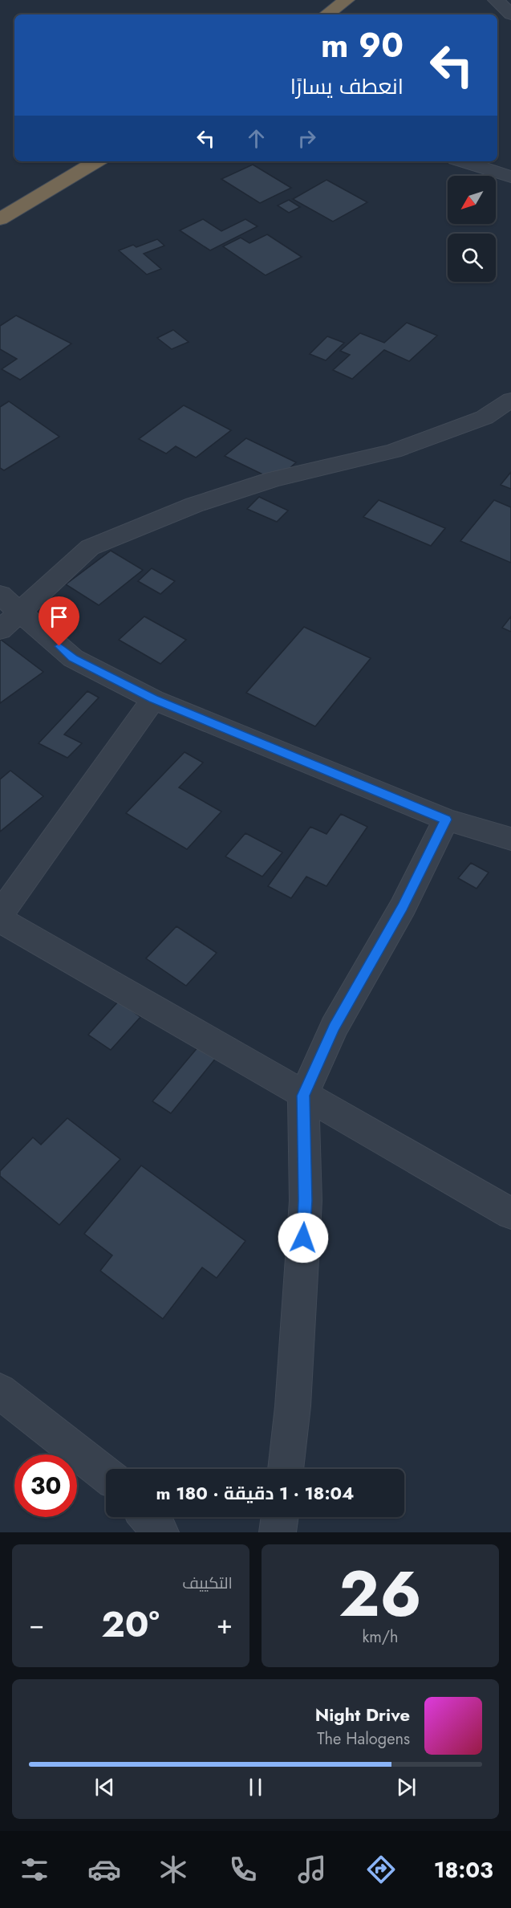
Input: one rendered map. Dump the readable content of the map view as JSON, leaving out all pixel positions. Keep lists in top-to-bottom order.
{
  "north": "bottom left",
  "page": {
    "turn": ["90 m", "انعطف يسارًا"],
    "limit": "30",
    "trip": "18:04 · 1 دقيقة · 180 m",
    "tile": [
      ["26", "km/h"],
      "التكييف"
    ],
    "heat": ["−", "20°", "+"],
    "song": ["Night Drive", "The Halogens"],
    "tabs": "18:03"
  }
}
